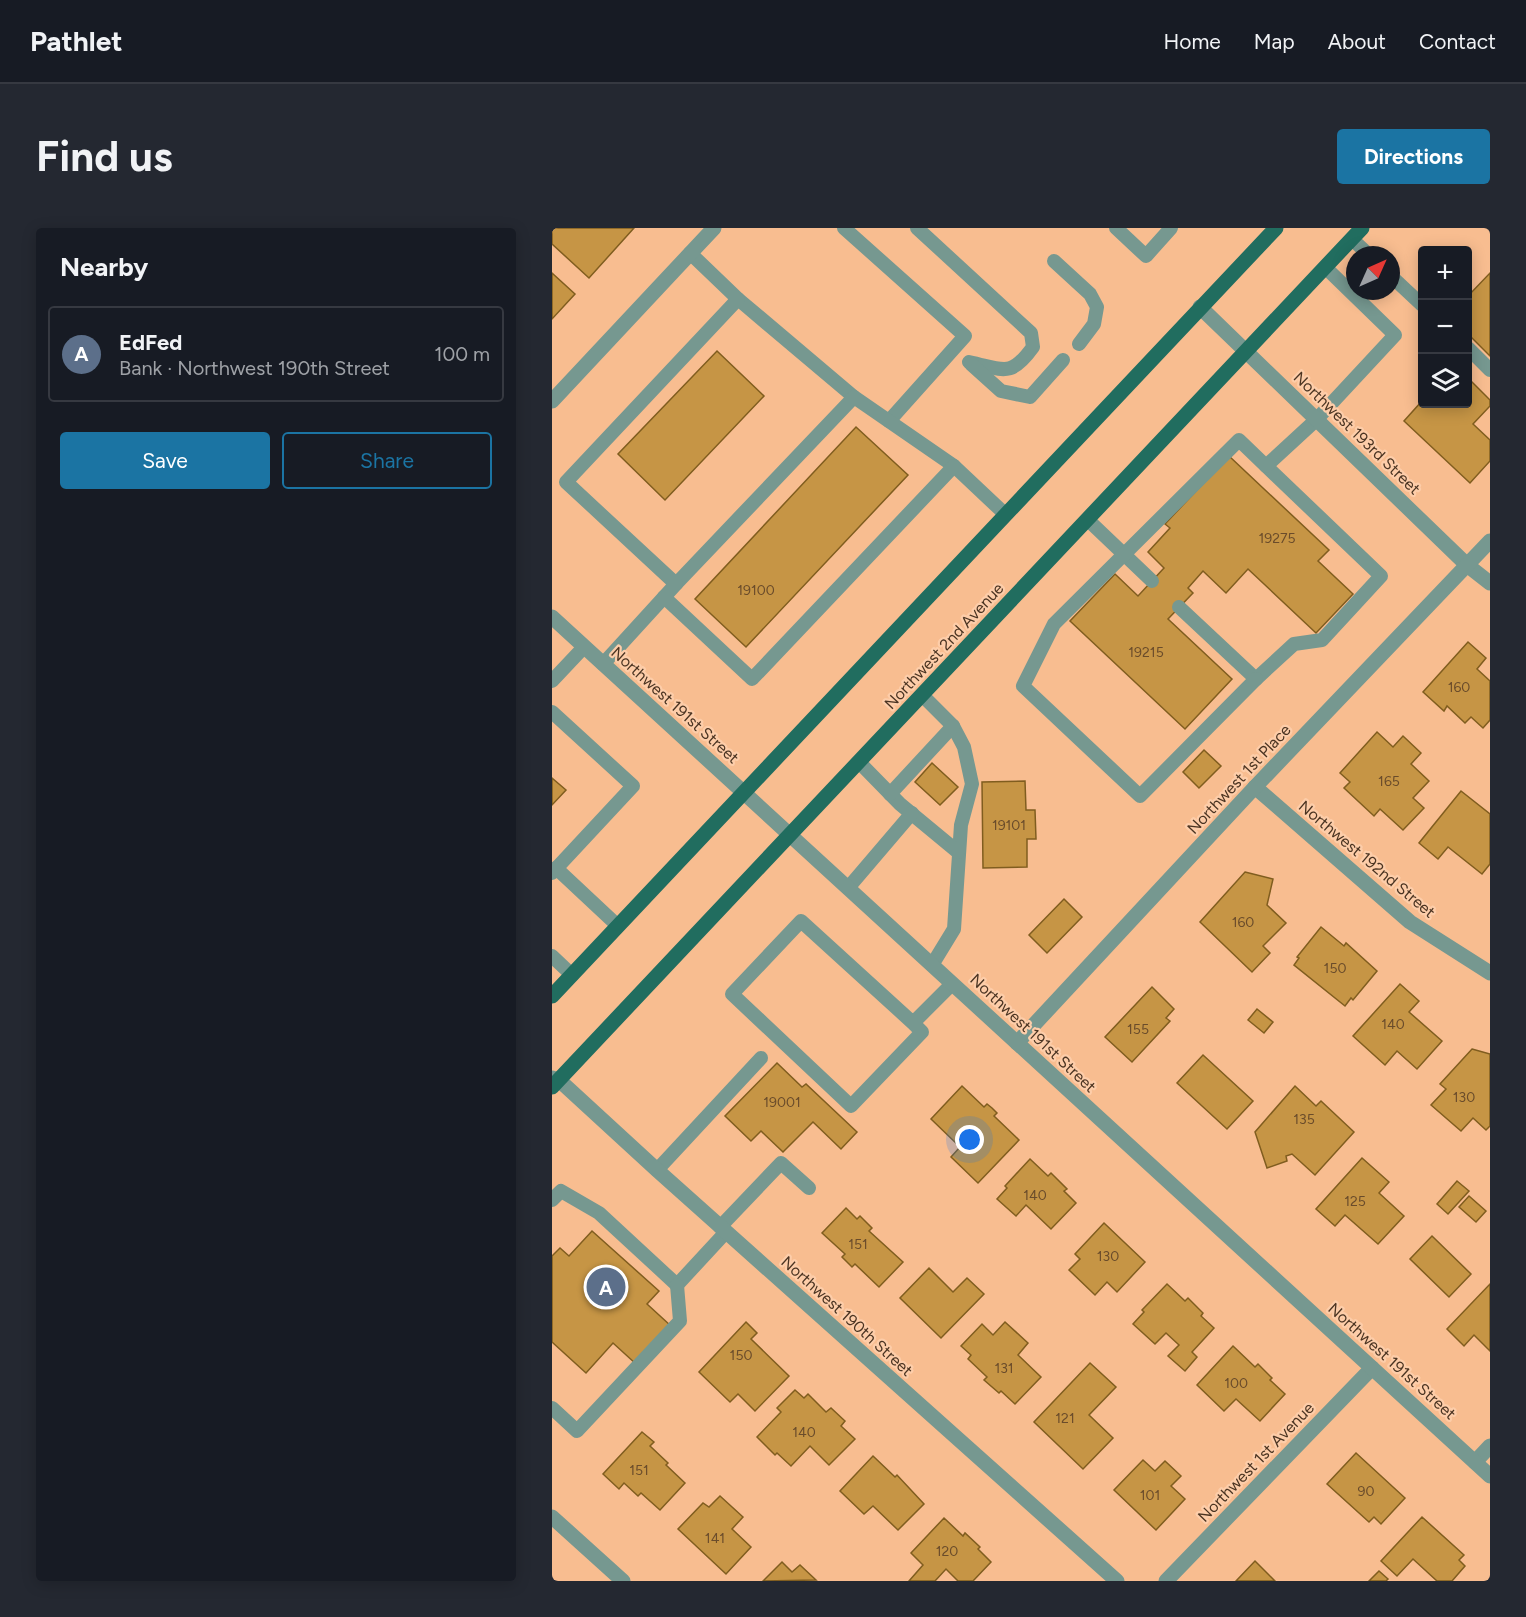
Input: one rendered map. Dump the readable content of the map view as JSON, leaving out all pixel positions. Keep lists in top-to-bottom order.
{
  "streets": {
    "main road": ["Northwest 2nd Avenue"],
    "street": [
      "Northwest 193rd Street",
      "Northwest 191st Street",
      "Northwest 1st Place",
      "Northwest 192nd Street",
      "Northwest 190th Street",
      "Northwest 1st Avenue"
    ]
  },
  "crossings": [
    ["Northwest 193rd Street", "Northwest 2nd Avenue"],
    ["Northwest 193rd Street", "Northwest 1st Place"],
    ["Northwest 2nd Avenue", "Northwest 191st Street"],
    ["Northwest 2nd Avenue", "Northwest 190th Street"],
    ["Northwest 191st Street", "Northwest 1st Place"],
    ["Northwest 191st Street", "Northwest 1st Avenue"],
    ["Northwest 1st Place", "Northwest 192nd Street"]
  ],
  "house_numbers": [
    "19275",
    "19100",
    "19215",
    "160",
    "165",
    "19101",
    "160",
    "150",
    "140",
    "155",
    "130",
    "19001",
    "135",
    "140",
    "125",
    "151",
    "130",
    "150",
    "131",
    "100",
    "121",
    "140",
    "151",
    "90",
    "101",
    "141",
    "120"
  ],
  "north": "top right",
  "page": {
    "header": "Pathlet",
    "nav": [
      "Home",
      "Map",
      "About",
      "Contact"
    ],
    "buttons": [
      "Directions",
      ["Save", "Share"]
    ],
    "title": "Find us",
    "heading": "Nearby",
    "map_buttons": ["+", "−"],
    "list": [
      {
        "mark": "A",
        "name": "EdFed",
        "note": "Bank · Northwest 190th Street",
        "value": "100 m"
      }
    ],
    "pins": "A"
  }
}
